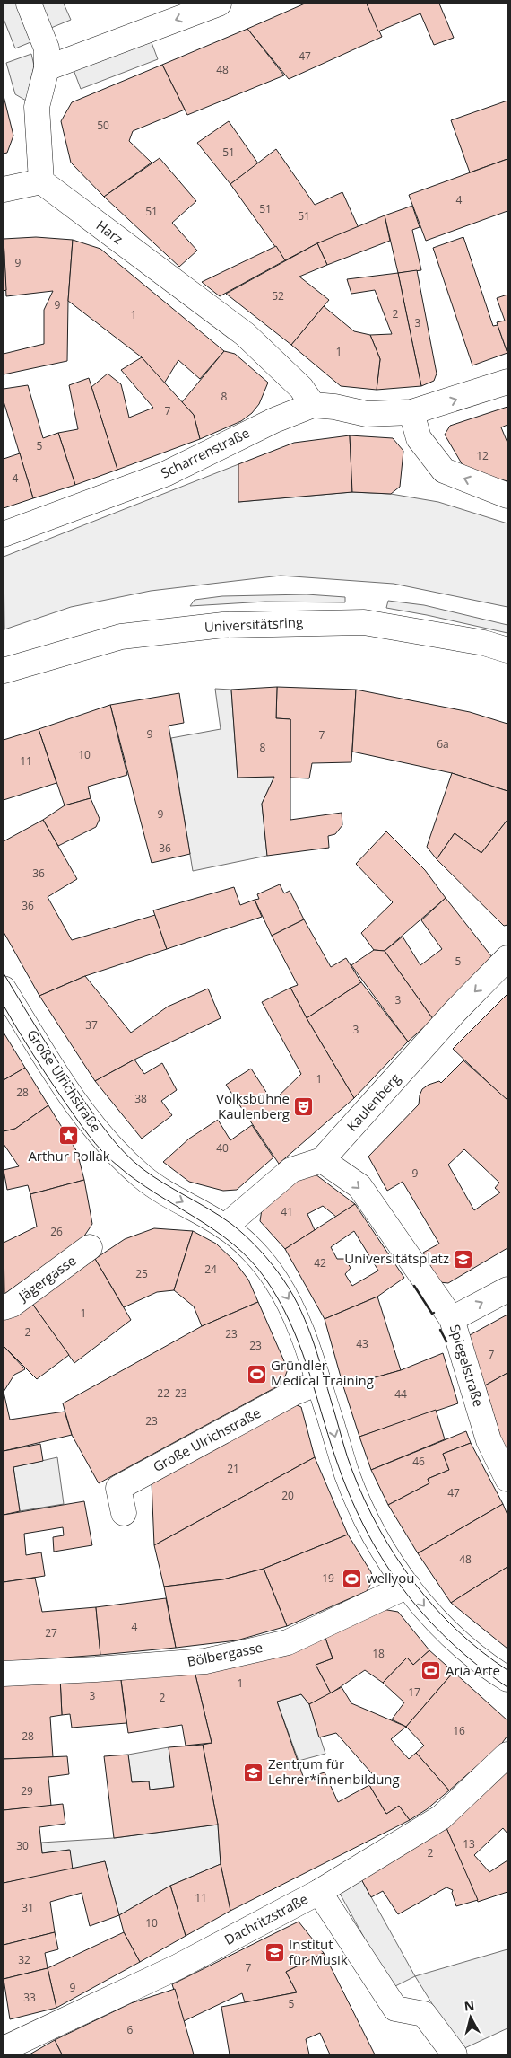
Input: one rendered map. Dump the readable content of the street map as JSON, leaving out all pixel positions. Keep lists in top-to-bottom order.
{
  "streets": {
    "street": [
      "Harz",
      "Scharrenstraße",
      "Universitätsring",
      "Große Ulrichstraße",
      "Kaulenberg",
      "Jägergasse",
      "Spiegelstraße",
      "Bölbergasse",
      "Dachritzstraße"
    ]
  },
  "crossings": [
    ["Harz", "Scharrenstraße"],
    ["Große Ulrichstraße", "Bölbergasse"],
    ["Kaulenberg", "Spiegelstraße"]
  ],
  "one_way": ["Große Ulrichstraße", "Kaulenberg", "Spiegelstraße"],
  "places": {
    "theatre": ["Volksbühne Kaulenberg"],
    "place": ["Arthur Pollak"],
    "school or university": ["Universitätsplatz", "Zentrum für Lehrer*innenbildung", "Institut für Musik"],
    "sports": ["Gründler Medical Training", "wellyou", "Aria Arte"]
  },
  "house_numbers": [
    "47",
    "48",
    "50",
    "51",
    "4",
    "51",
    "51",
    "51",
    "9",
    "52",
    "9",
    "2",
    "1",
    "3",
    "1",
    "8",
    "7",
    "5",
    "12",
    "4",
    "9",
    "7",
    "6a",
    "8",
    "10",
    "11",
    "9",
    "36",
    "36",
    "36",
    "5",
    "3",
    "37",
    "3",
    "1",
    "28",
    "38",
    "40",
    "9",
    "41",
    "26",
    "42",
    "24",
    "25",
    "1",
    "2",
    "23",
    "43",
    "23",
    "7",
    "22–23",
    "44",
    "23",
    "46",
    "21",
    "47",
    "20",
    "48",
    "19",
    "4",
    "27",
    "18",
    "1",
    "17",
    "3",
    "2",
    "16",
    "28",
    "29",
    "13",
    "30",
    "2",
    "11",
    "31",
    "10",
    "32",
    "7",
    "9",
    "33",
    "5",
    "6"
  ],
  "north": "top"
}
